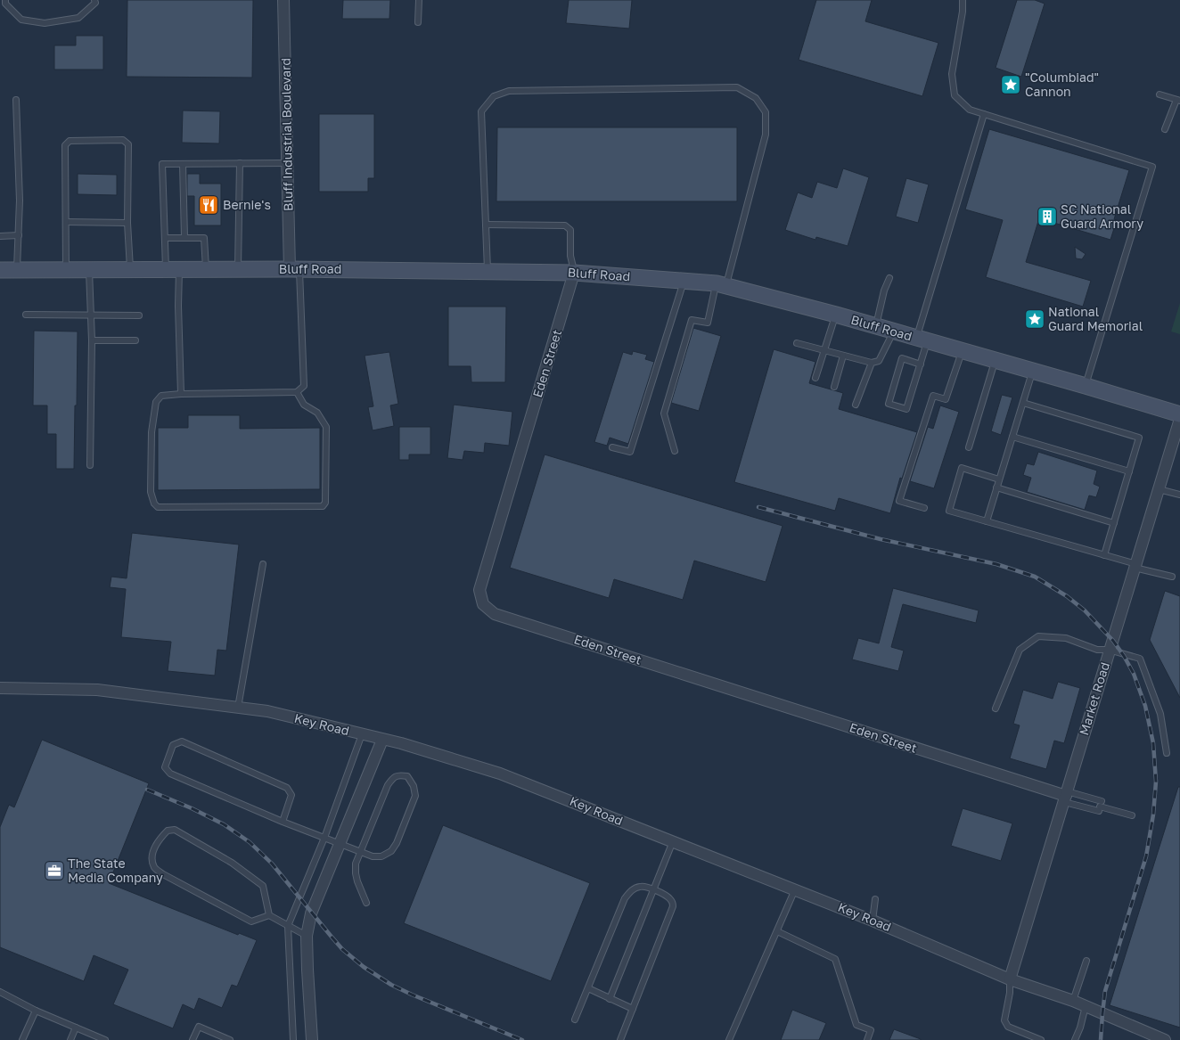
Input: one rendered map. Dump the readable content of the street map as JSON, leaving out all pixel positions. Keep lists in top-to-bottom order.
{
  "streets": {
    "main road": ["Bluff Road"],
    "street": [
      "Bluff Industrial Boulevard",
      "Eden Street",
      "Market Road",
      "Key Road"
    ]
  },
  "crossings": [
    ["Bluff Industrial Boulevard", "Bluff Road"],
    ["Bluff Road", "Eden Street"],
    ["Eden Street", "Market Road"],
    ["Market Road", "Key Road"]
  ],
  "places": {
    "place": ["\"Columbiad\" Cannon", "National Guard Memorial"],
    "restaurant": ["Bernie's"],
    "building": ["SC National Guard Armory"],
    "office": ["The State Media Company"]
  }
}
